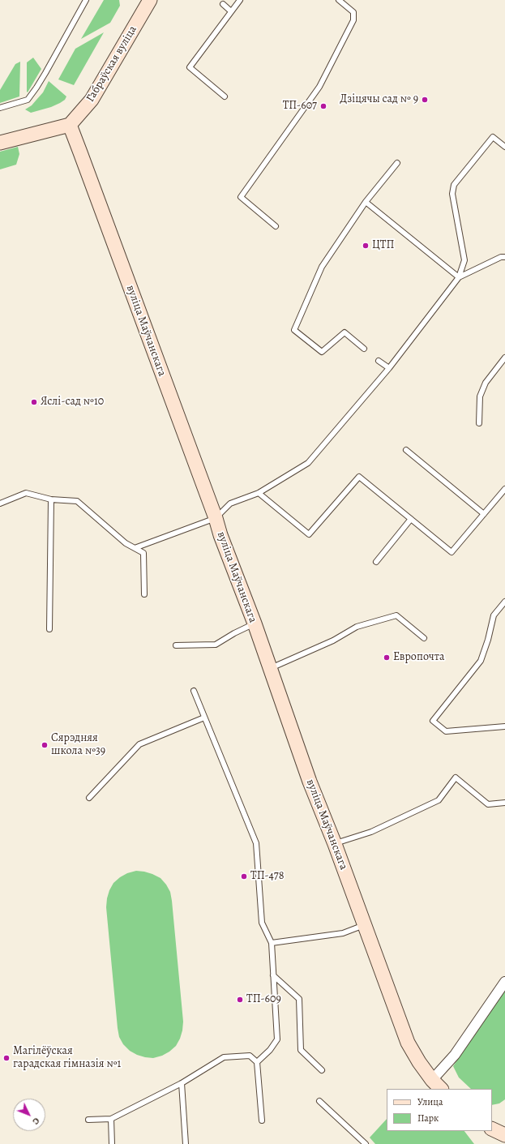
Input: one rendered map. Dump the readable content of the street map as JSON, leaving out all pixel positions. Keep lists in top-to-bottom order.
{
  "streets": {
    "main road": ["Габраўская вуліца", "вуліца Маўчанскага"]
  },
  "crossings": [
    ["Габраўская вуліца", "вуліца Маўчанскага"]
  ],
  "places": [
    "Дзіцячы сад № 9",
    "ТП-607",
    "ЦТП",
    "Яслі-сад №10",
    "Европочта",
    "Сярэдняя школа №39",
    "ТП-478",
    "ТП-609",
    "Магілёўская гарадская гімназія №1"
  ],
  "legend": ["Улица", "Парк"],
  "north": "bottom right"
}
